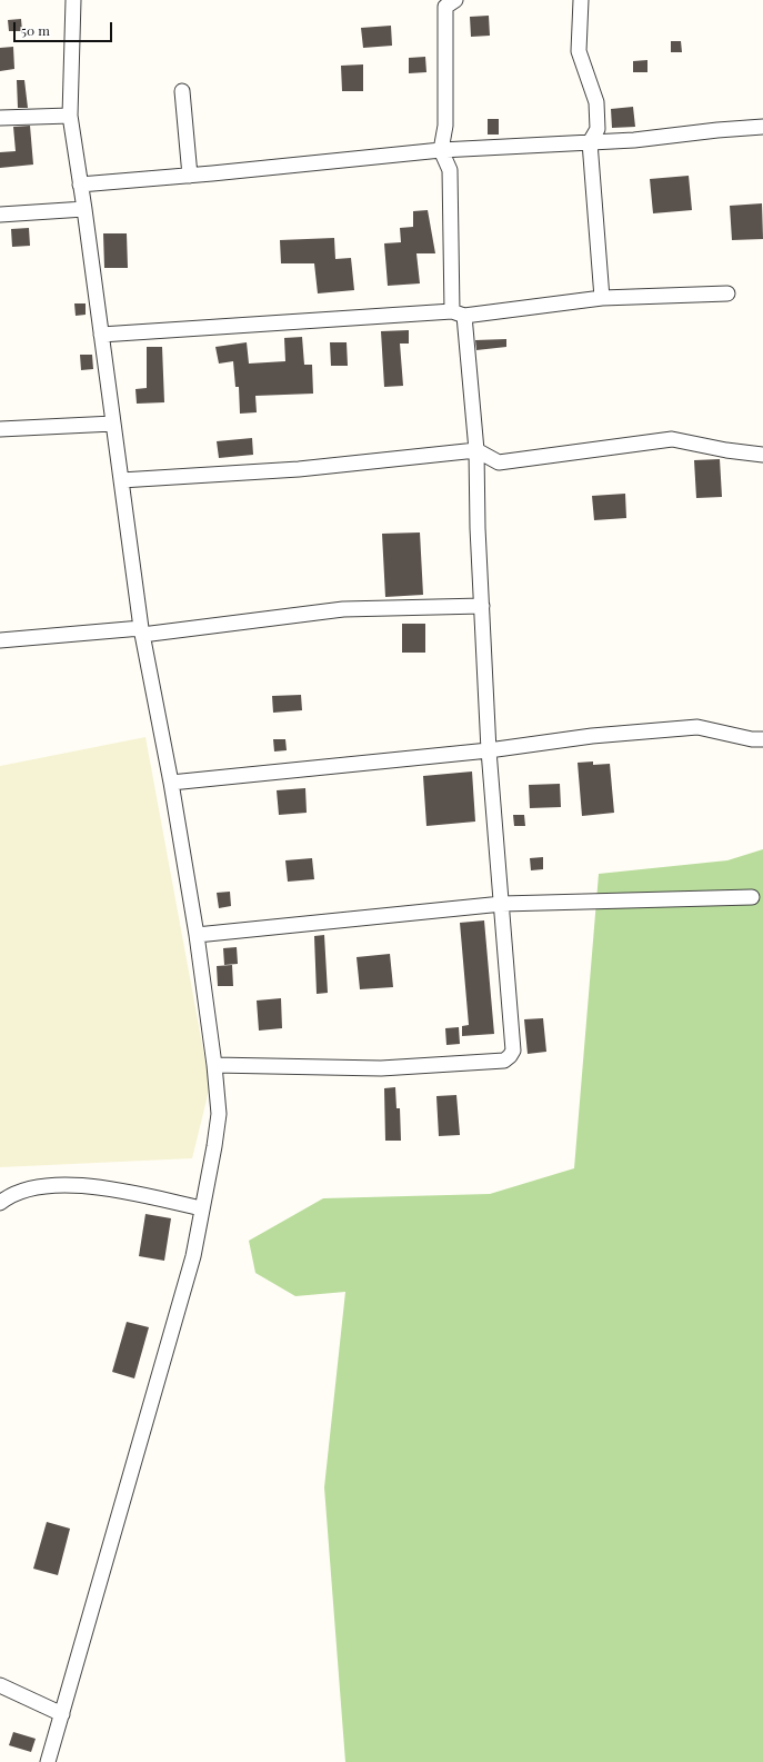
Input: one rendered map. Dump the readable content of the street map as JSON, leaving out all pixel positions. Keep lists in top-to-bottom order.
{
  "scale_bar": "50 m"
}
